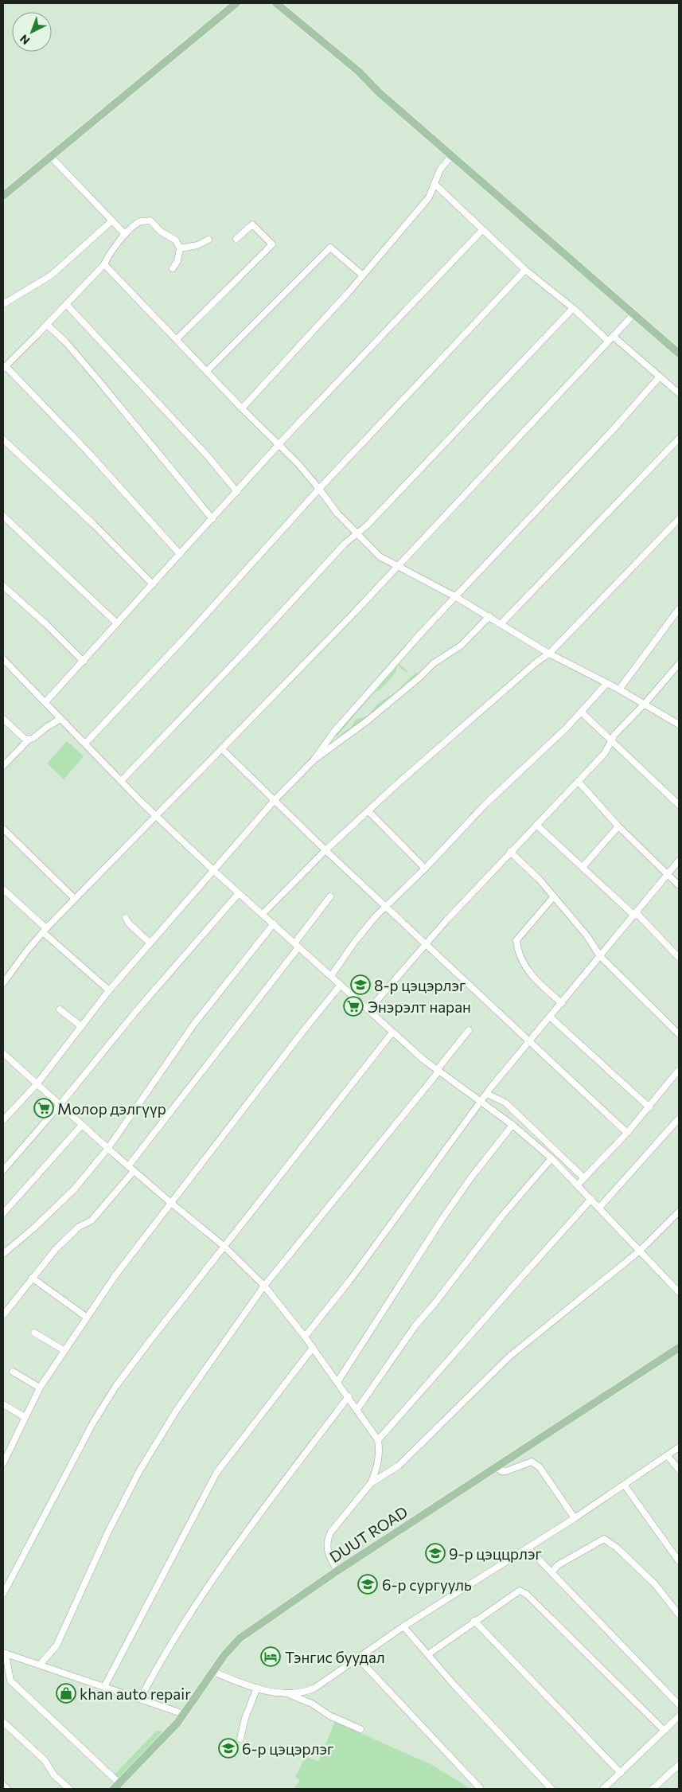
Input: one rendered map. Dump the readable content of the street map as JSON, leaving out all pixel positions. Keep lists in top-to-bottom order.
{
  "streets": {
    "main road": ["DUUT ROAD"]
  },
  "places": {
    "school or university": [
      "8-р цэцэрлэг",
      "9-р цэццрлэг",
      "6-р сургууль",
      "6-р цэцэрлэг"
    ],
    "supermarket": ["Энэрэлт наран", "Молор дэлгүүр"],
    "hotel": ["Тэнгис буудал"],
    "shop": ["khan auto repair"]
  },
  "north": "bottom left"
}
